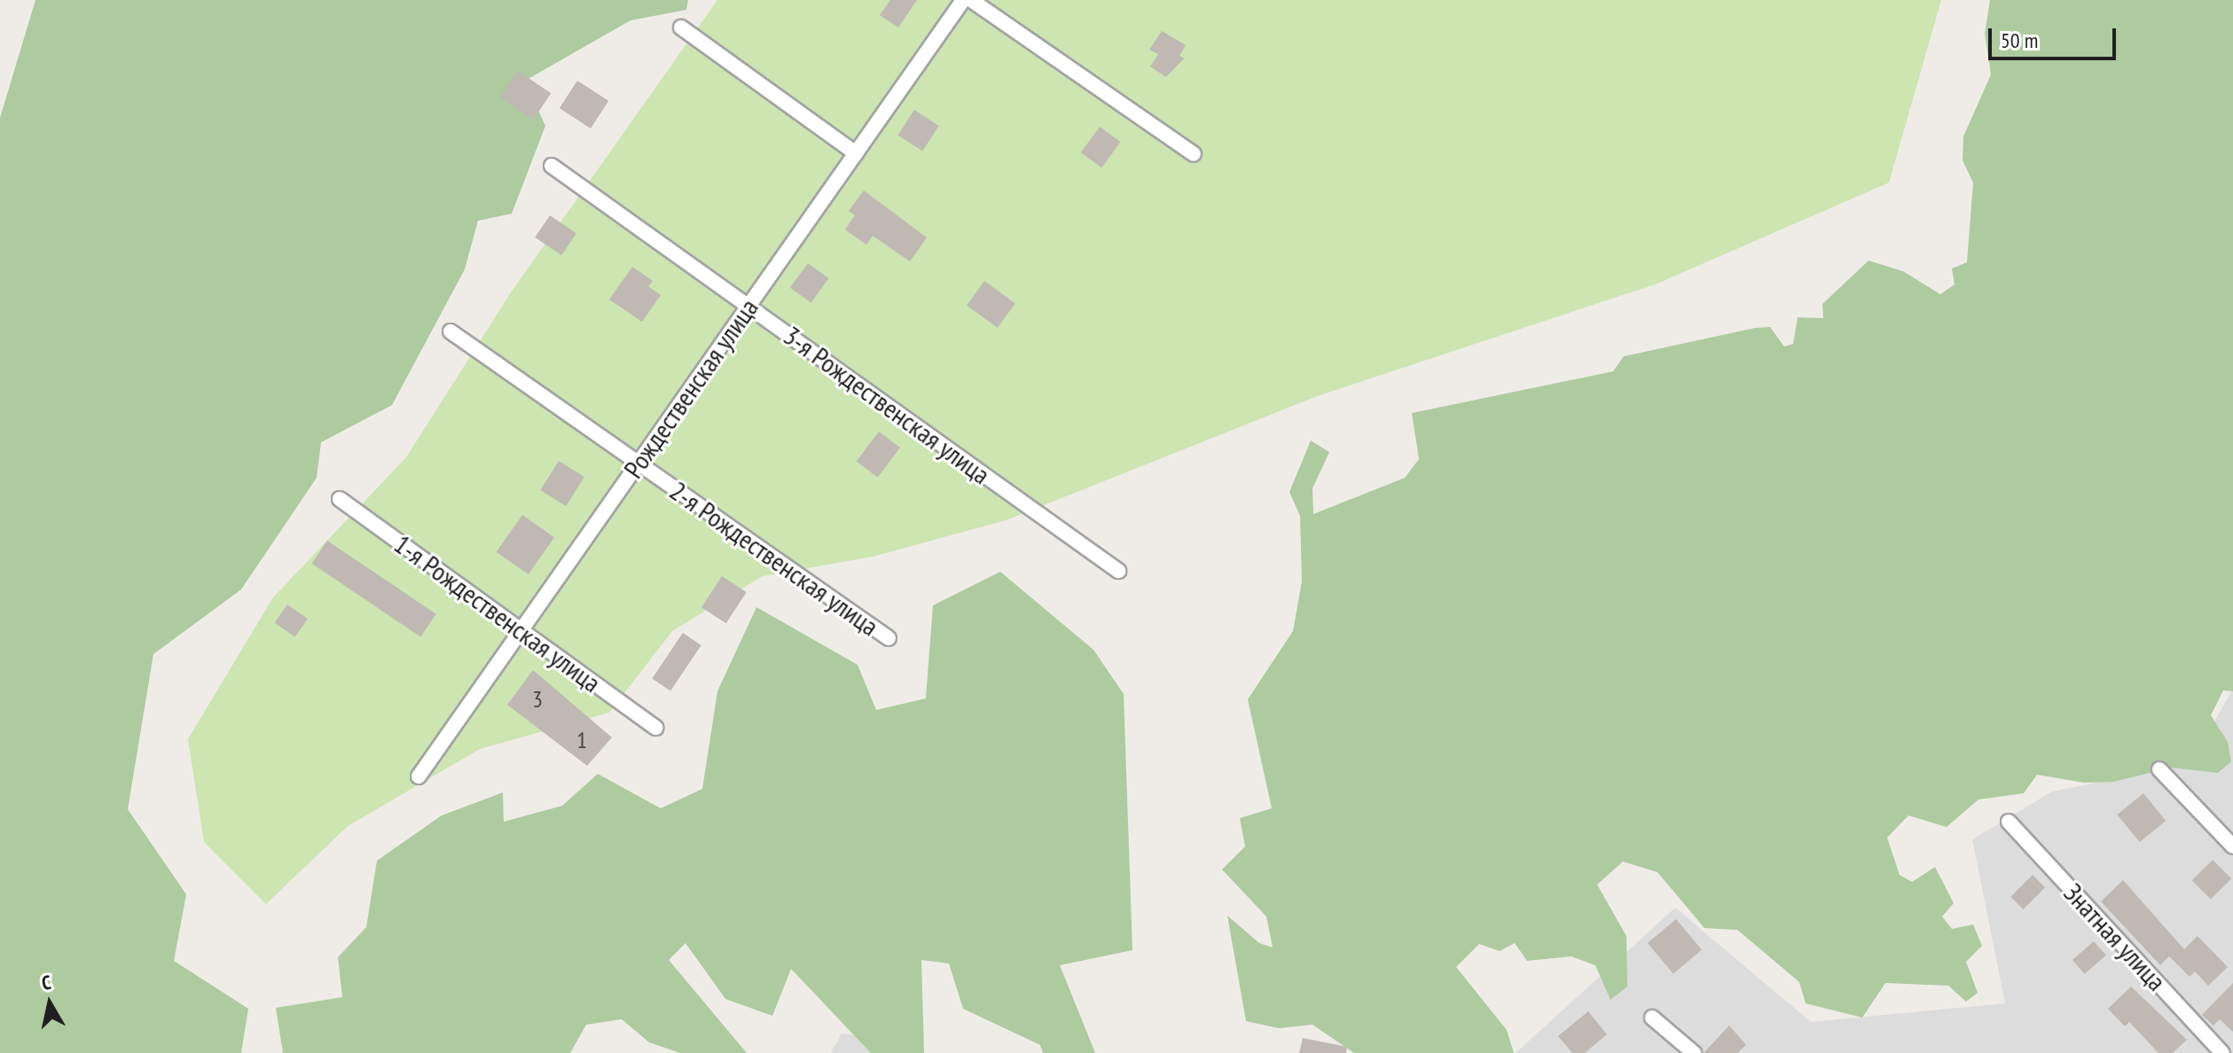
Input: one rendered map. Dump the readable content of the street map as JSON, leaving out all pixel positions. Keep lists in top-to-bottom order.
{
  "streets": {
    "street": [
      "Рождественская улица",
      "3-я Рождественская улица",
      "2-я Рождественская улица",
      "1-я Рождественская улица",
      "Знатная улица"
    ]
  },
  "crossings": [
    ["Рождественская улица", "3-я Рождественская улица"],
    ["Рождественская улица", "2-я Рождественская улица"],
    ["Рождественская улица", "1-я Рождественская улица"]
  ],
  "house_numbers": ["3", "1"],
  "scale_bar": "50 m",
  "north": "top"
}
